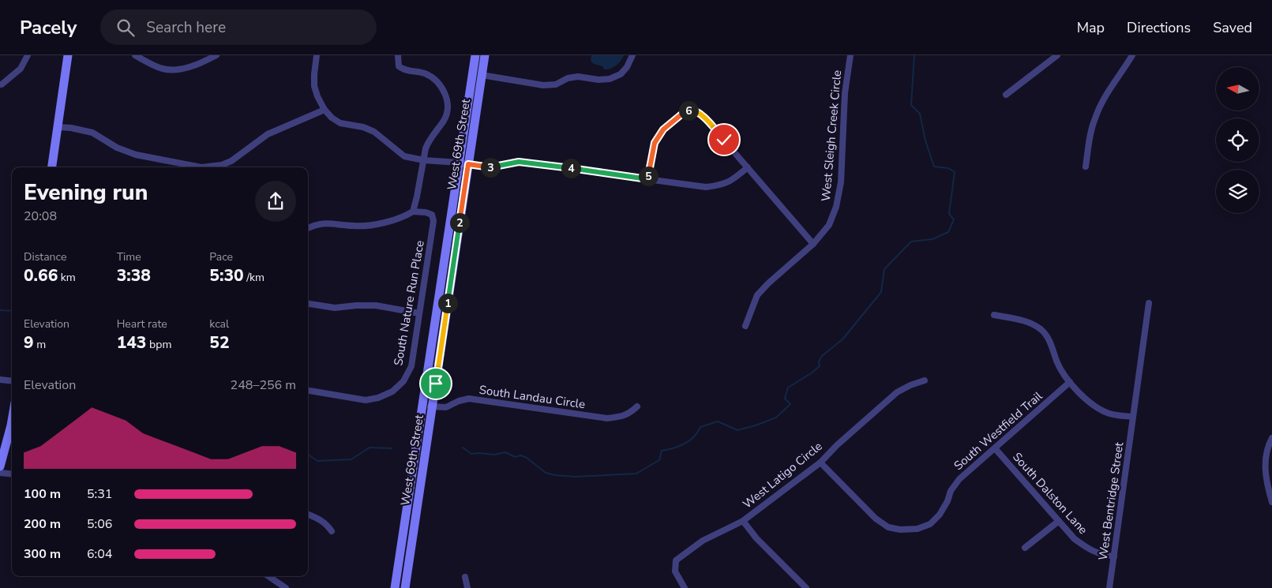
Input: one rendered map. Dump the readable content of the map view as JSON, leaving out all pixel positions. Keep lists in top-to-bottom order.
{
  "streets": {
    "main road": ["West 69th Street"],
    "street": [
      "West Sleigh Creek Circle",
      "South Nature Run Place",
      "South Landau Circle",
      "South Westfield Trail",
      "West Latigo Circle",
      "South Dalston Lane",
      "West Bentridge Street"
    ]
  },
  "crossings": [
    ["West 69th Street", "South Landau Circle"],
    ["South Westfield Trail", "West Latigo Circle"],
    ["South Westfield Trail", "South Dalston Lane"],
    ["South Dalston Lane", "West Bentridge Street"]
  ],
  "north": "left",
  "page": {
    "header": "Pacely",
    "search": "Search here",
    "nav": ["Map", "Directions", "Saved"],
    "pins": [
      "6",
      "3",
      "4",
      "5",
      "2",
      "1"
    ],
    "heading": ["Evening run", "20:08"],
    "stats": [
      ["Distance", "0.66 km"],
      ["Time", "3:38"],
      ["Pace", "5:30 /km"],
      ["Elevation", "9 m"],
      ["Heart rate", "143 bpm"],
      ["kcal", "52"]
    ],
    "chart": ["Elevation", "248–256 m"],
    "list": [
      {
        "name": "100 m",
        "note": "5:31"
      },
      {
        "name": "200 m",
        "note": "5:06"
      },
      {
        "name": "300 m",
        "note": "6:04"
      }
    ]
  }
}
